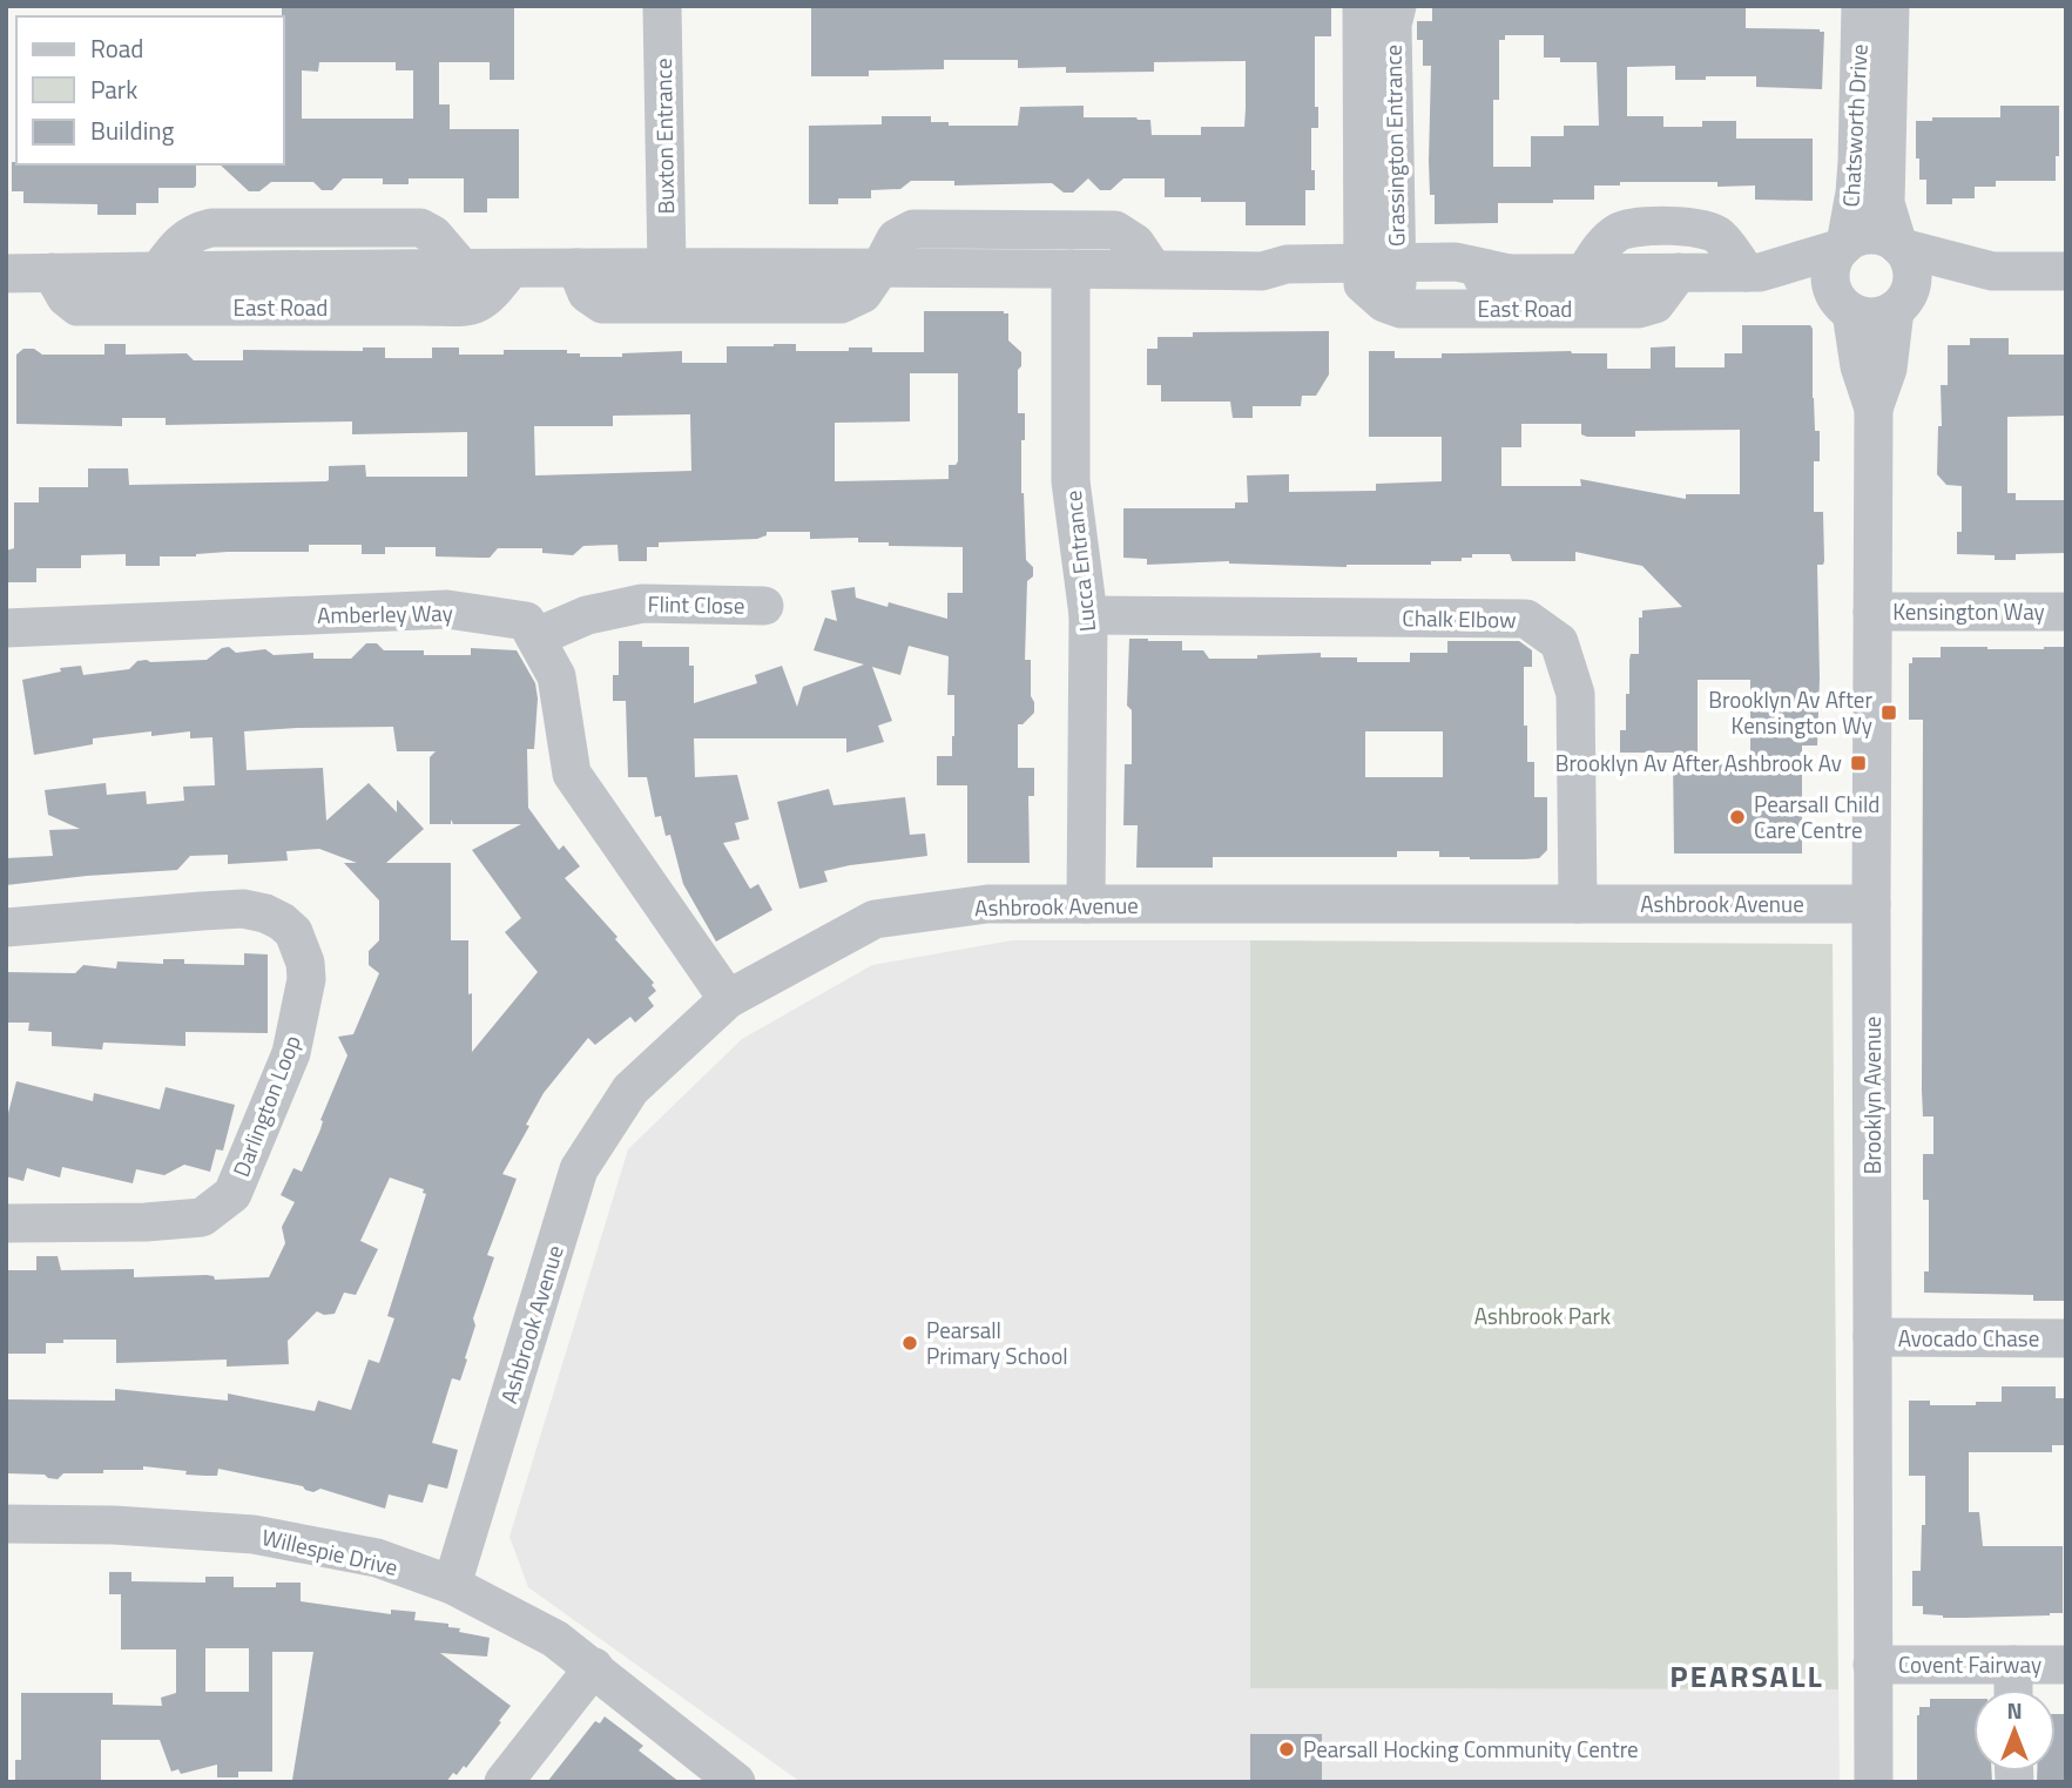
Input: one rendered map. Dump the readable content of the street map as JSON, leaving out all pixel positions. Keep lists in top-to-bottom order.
{
  "streets": {
    "street": [
      "Chatsworth Drive",
      "Buxton Entrance",
      "Grassington Entrance",
      "East Road",
      "Lucca Entrance",
      "Flint Close",
      "Kensington Way",
      "Amberley Way",
      "Chalk Elbow",
      "Ashbrook Avenue",
      "Brooklyn Avenue",
      "Darlington Loop",
      "Avocado Chase",
      "Willespie Drive",
      "Covent Fairway"
    ]
  },
  "crossings": [
    ["Chatsworth Drive", "East Road"],
    ["Chatsworth Drive", "Brooklyn Avenue"],
    ["Buxton Entrance", "East Road"],
    ["Grassington Entrance", "East Road"],
    ["East Road", "Lucca Entrance"],
    ["East Road", "Brooklyn Avenue"],
    ["Lucca Entrance", "Chalk Elbow"],
    ["Lucca Entrance", "Ashbrook Avenue"],
    ["Flint Close", "Amberley Way"],
    ["Kensington Way", "Brooklyn Avenue"],
    ["Amberley Way", "Ashbrook Avenue"],
    ["Chalk Elbow", "Ashbrook Avenue"],
    ["Ashbrook Avenue", "Brooklyn Avenue"],
    ["Ashbrook Avenue", "Willespie Drive"],
    ["Brooklyn Avenue", "Avocado Chase"],
    ["Brooklyn Avenue", "Covent Fairway"]
  ],
  "districts": ["PEARSALL"],
  "parks": ["Ashbrook Park"],
  "places": {
    "transit": ["Brooklyn Av After Kensington Wy", "Brooklyn Av After Ashbrook Av"],
    "other": ["Pearsall Child Care Centre", "Pearsall Primary School", "Pearsall Hocking Community Centre"]
  },
  "legend": ["Road", "Park", "Building"],
  "north": "top"
}
